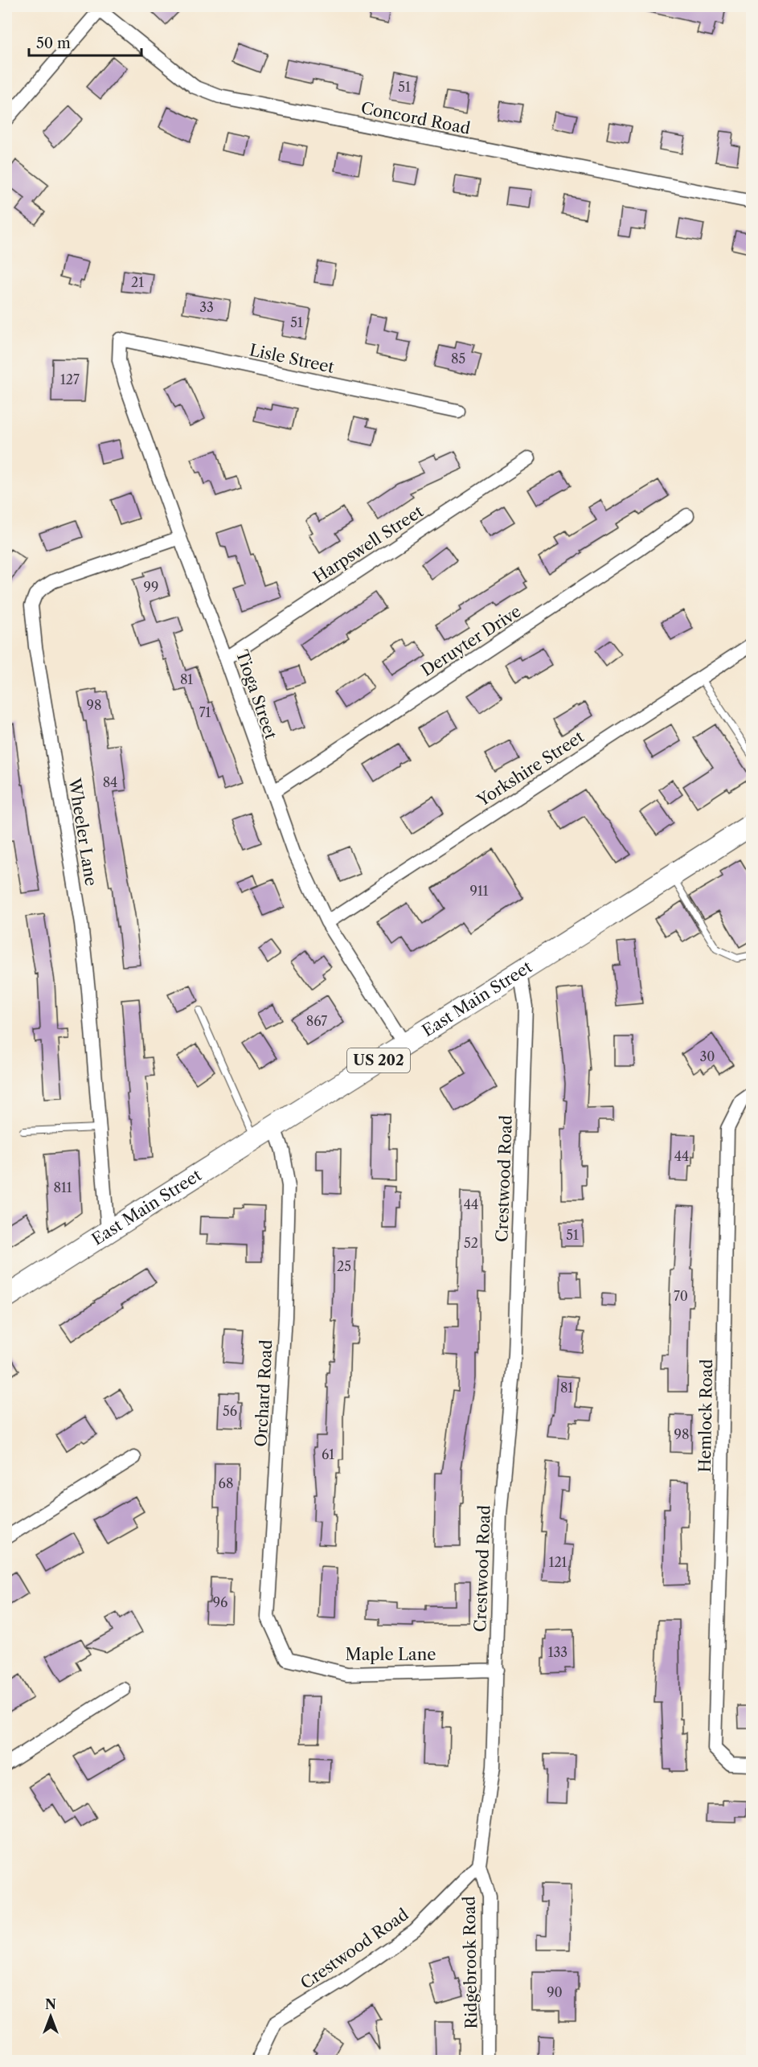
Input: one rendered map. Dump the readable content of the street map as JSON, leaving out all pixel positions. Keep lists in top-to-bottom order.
{
  "streets": {
    "highway": ["East Main Street", "US 202"],
    "street": [
      "Concord Road",
      "Lisle Street",
      "Harpswell Street",
      "Deruyter Drive",
      "Tioga Street",
      "Yorkshire Street",
      "Wheeler Lane",
      "Crestwood Road",
      "Orchard Road",
      "Hemlock Road",
      "Maple Lane",
      "Ridgebrook Road"
    ]
  },
  "crossings": [
    ["Lisle Street", "Tioga Street"],
    ["Harpswell Street", "Tioga Street"],
    ["Deruyter Drive", "Tioga Street"],
    ["Tioga Street", "Yorkshire Street"],
    ["Tioga Street", "Wheeler Lane"],
    ["Tioga Street", "East Main Street"],
    ["Wheeler Lane", "East Main Street"],
    ["East Main Street", "Crestwood Road"],
    ["East Main Street", "Orchard Road"],
    ["Crestwood Road", "Maple Lane"],
    ["Crestwood Road", "Ridgebrook Road"],
    ["Orchard Road", "Maple Lane"]
  ],
  "house_numbers": [
    "51",
    "21",
    "33",
    "51",
    "85",
    "127",
    "99",
    "81",
    "98",
    "71",
    "84",
    "911",
    "867",
    "30",
    "44",
    "811",
    "44",
    "51",
    "52",
    "25",
    "70",
    "81",
    "56",
    "98",
    "61",
    "68",
    "121",
    "96",
    "133",
    "90"
  ],
  "scale_bar": "50 m",
  "north": "top"
}
